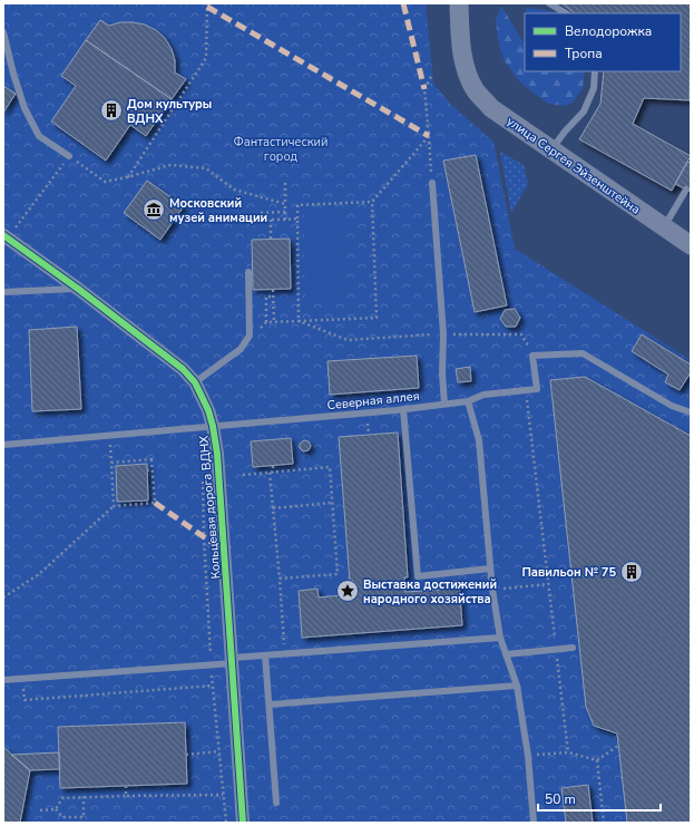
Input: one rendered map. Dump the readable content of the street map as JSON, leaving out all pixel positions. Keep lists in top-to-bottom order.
{
  "streets": {
    "main road": ["улица Сергея Эйзенштейна"],
    "street": ["Кольцевая дорога ВДНХ"],
    "lane": ["Северная аллея"]
  },
  "crossings": [
    ["Северная аллея", "Кольцевая дорога ВДНХ"]
  ],
  "parks": ["Фантастический город"],
  "places": {
    "building": ["Дом культуры ВДНХ", "Павильон № 75"],
    "museum": ["Московский музей анимации"],
    "place": ["Выставка достижений народного хозяйства"]
  },
  "legend": ["Велодорожка", "Тропа"],
  "scale_bar": "50 m"
}
